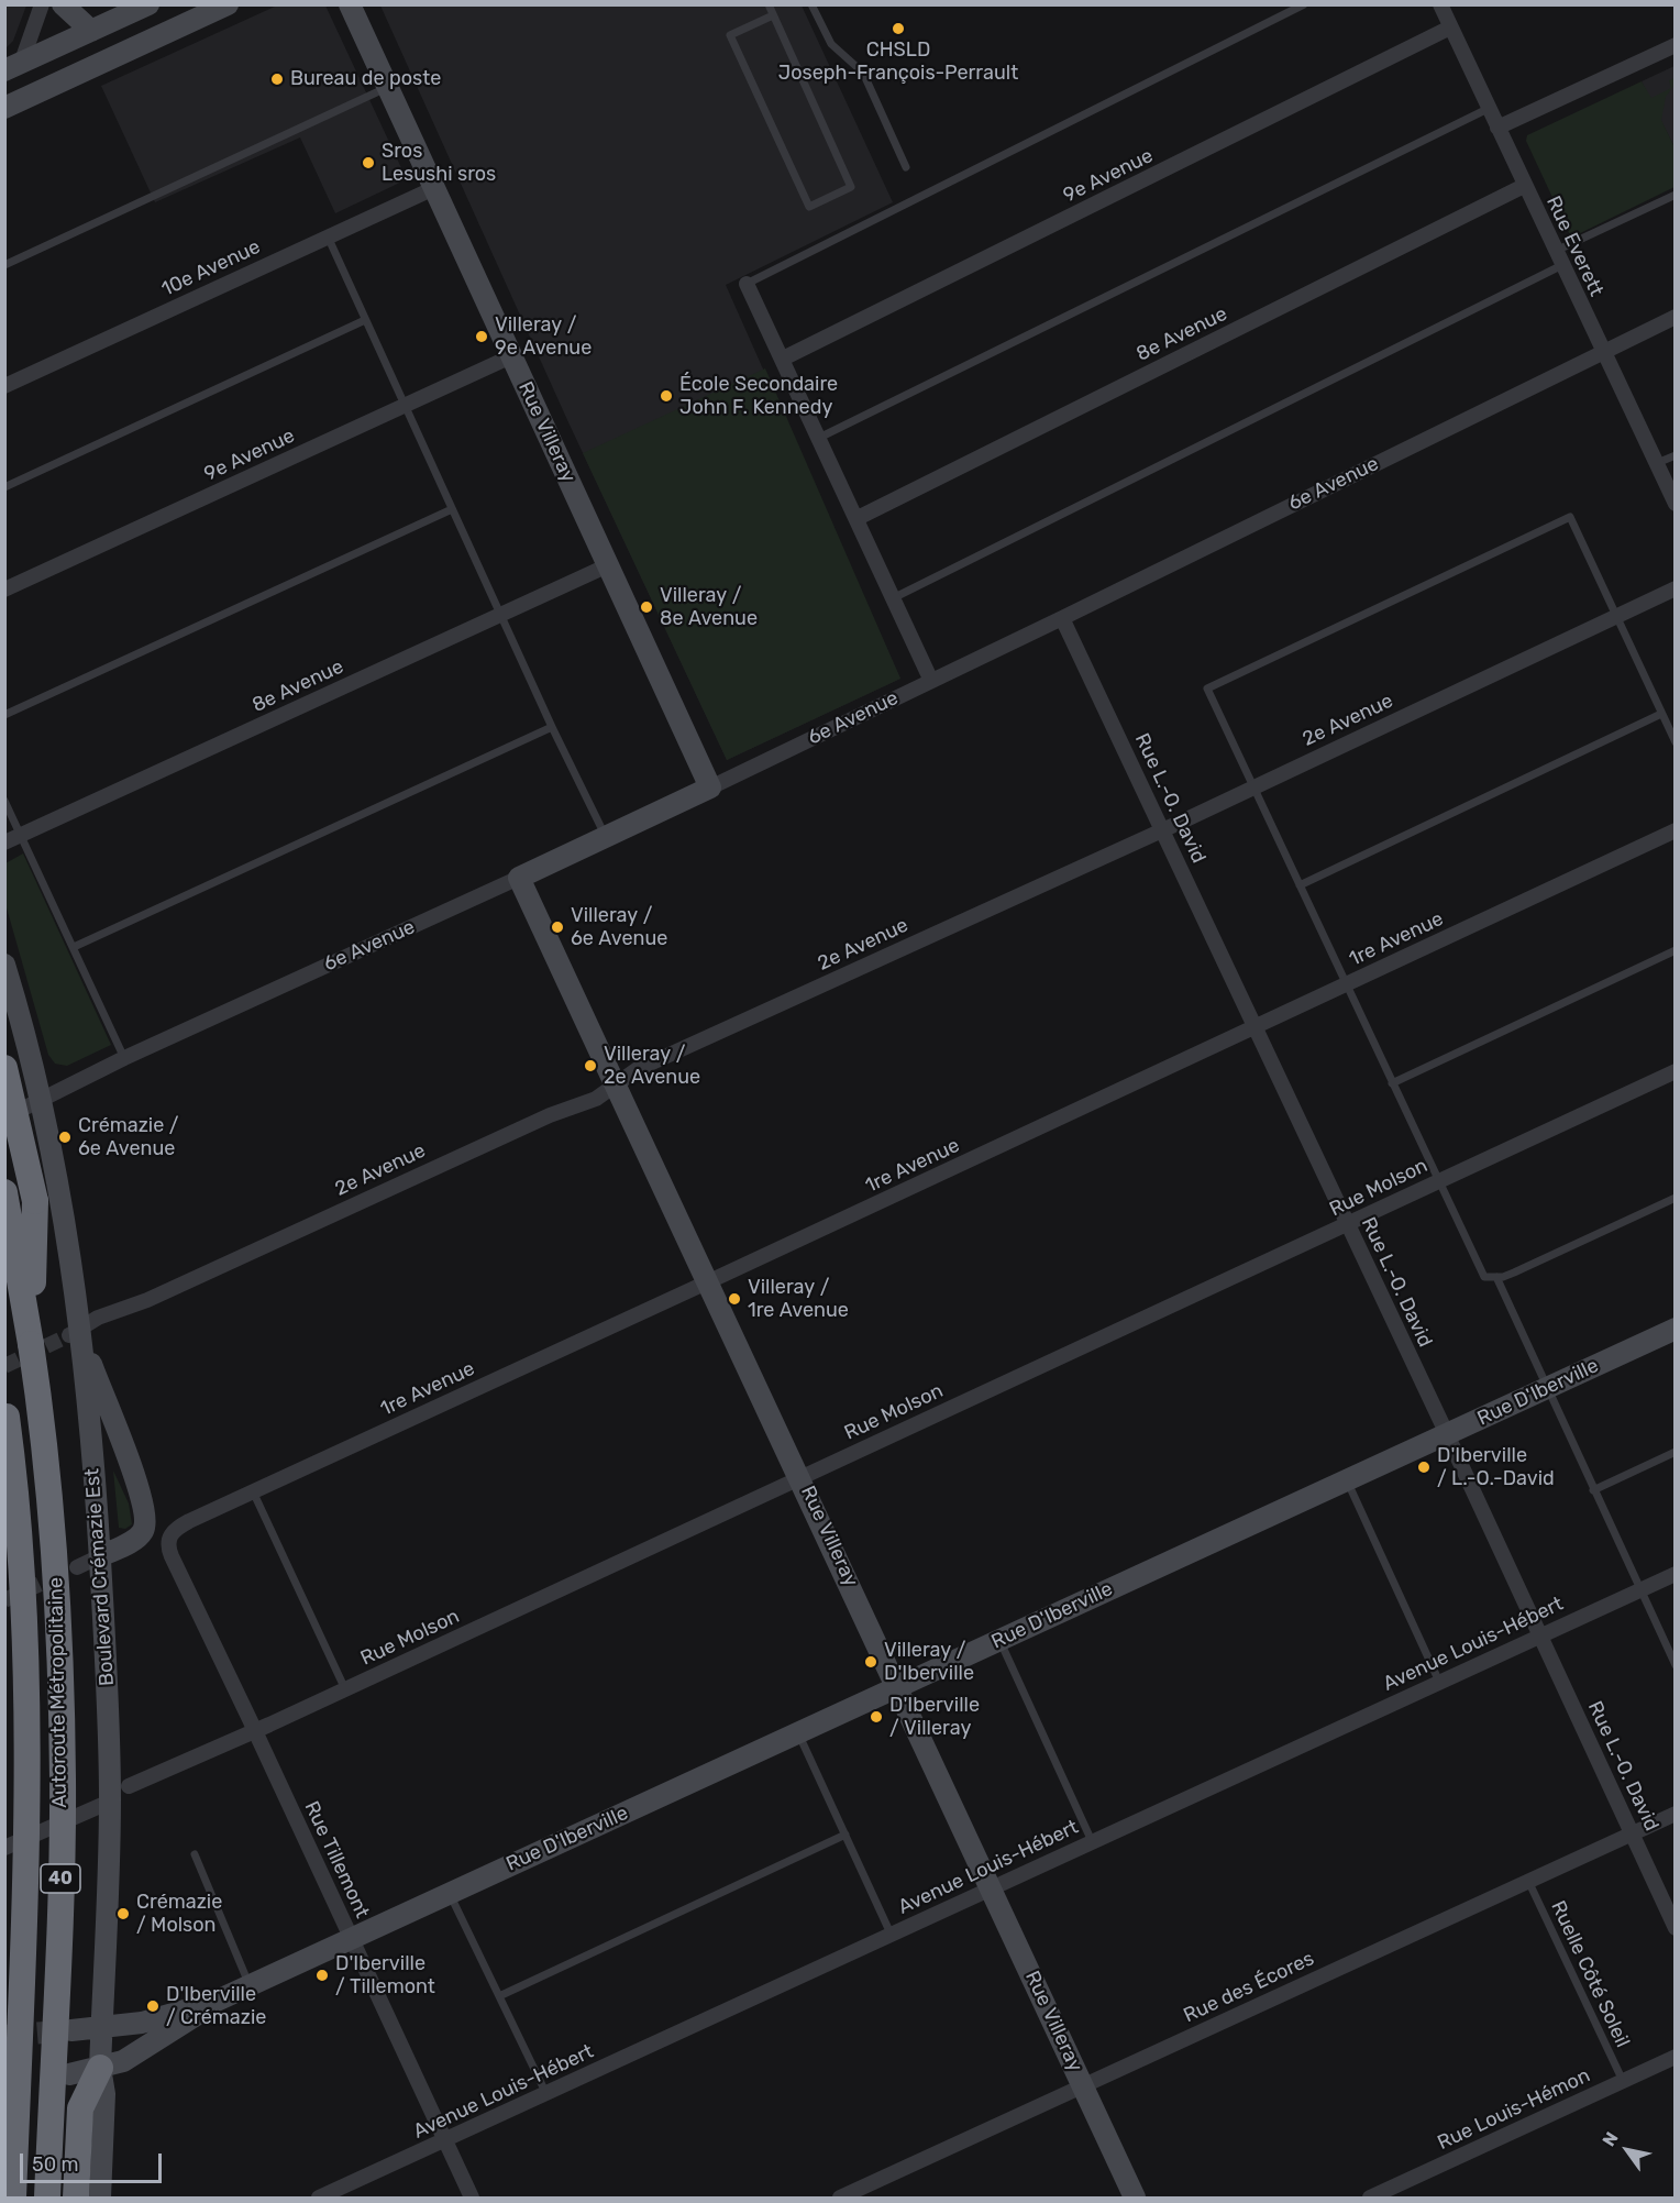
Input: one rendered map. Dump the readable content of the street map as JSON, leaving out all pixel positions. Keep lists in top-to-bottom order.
{
  "streets": {
    "highway": ["Autoroute Métropolitaine", "40"],
    "main road": [
      "Rue Villeray",
      "6e Avenue",
      "Rue D'Iberville",
      "Boulevard Crémazie Est"
    ],
    "street": [
      "9e Avenue",
      "Rue Everett",
      "10e Avenue",
      "8e Avenue",
      "2e Avenue",
      "Rue L.-O. David",
      "1re Avenue",
      "Rue Molson",
      "Avenue Louis-Hébert",
      "Rue Tillemont",
      "Rue des Écores",
      "Rue Louis-Hémon"
    ],
    "lane": ["Ruelle Côté Soleil"]
  },
  "crossings": [
    ["9e Avenue", "Rue Everett"],
    ["9e Avenue", "Rue Villeray"],
    ["Rue Everett", "8e Avenue"],
    ["Rue Everett", "6e Avenue"],
    ["10e Avenue", "Rue Villeray"],
    ["8e Avenue", "Rue Villeray"],
    ["Rue Villeray", "6e Avenue"],
    ["Rue Villeray", "2e Avenue"],
    ["Rue Villeray", "1re Avenue"],
    ["Rue Villeray", "Rue Molson"],
    ["Rue Villeray", "Rue D'Iberville"],
    ["Rue Villeray", "Avenue Louis-Hébert"],
    ["Rue Villeray", "Rue des Écores"],
    ["6e Avenue", "Rue L.-O. David"],
    ["6e Avenue", "Boulevard Crémazie Est"],
    ["2e Avenue", "Rue L.-O. David"],
    ["2e Avenue", "Boulevard Crémazie Est"],
    ["Rue L.-O. David", "1re Avenue"],
    ["Rue L.-O. David", "Rue Molson"],
    ["Rue L.-O. David", "Rue D'Iberville"],
    ["Rue L.-O. David", "Avenue Louis-Hébert"],
    ["Rue L.-O. David", "Rue des Écores"],
    ["1re Avenue", "Rue Tillemont"],
    ["Rue Molson", "Rue Tillemont"],
    ["Rue D'Iberville", "Boulevard Crémazie Est"],
    ["Rue D'Iberville", "Rue Tillemont"],
    ["Avenue Louis-Hébert", "Rue Tillemont"],
    ["Ruelle Côté Soleil", "Rue des Écores"],
    ["Ruelle Côté Soleil", "Rue Louis-Hémon"]
  ],
  "places": [
    "CHSLD Joseph-François-Perrault",
    "Bureau de poste",
    "Sros Lesushi sros",
    "Villeray / 9e Avenue",
    "École Secondaire John F. Kennedy",
    "Villeray / 8e Avenue",
    "Villeray / 6e Avenue",
    "Villeray / 2e Avenue",
    "Crémazie / 6e Avenue",
    "Villeray / 1re Avenue",
    "D'Iberville / L.-O.-David",
    "Villeray / D'Iberville",
    "D'Iberville / Villeray",
    "Crémazie / Molson",
    "D'Iberville / Tillemont",
    "D'Iberville / Crémazie"
  ],
  "scale_bar": "50 m",
  "north": "top left"
}
